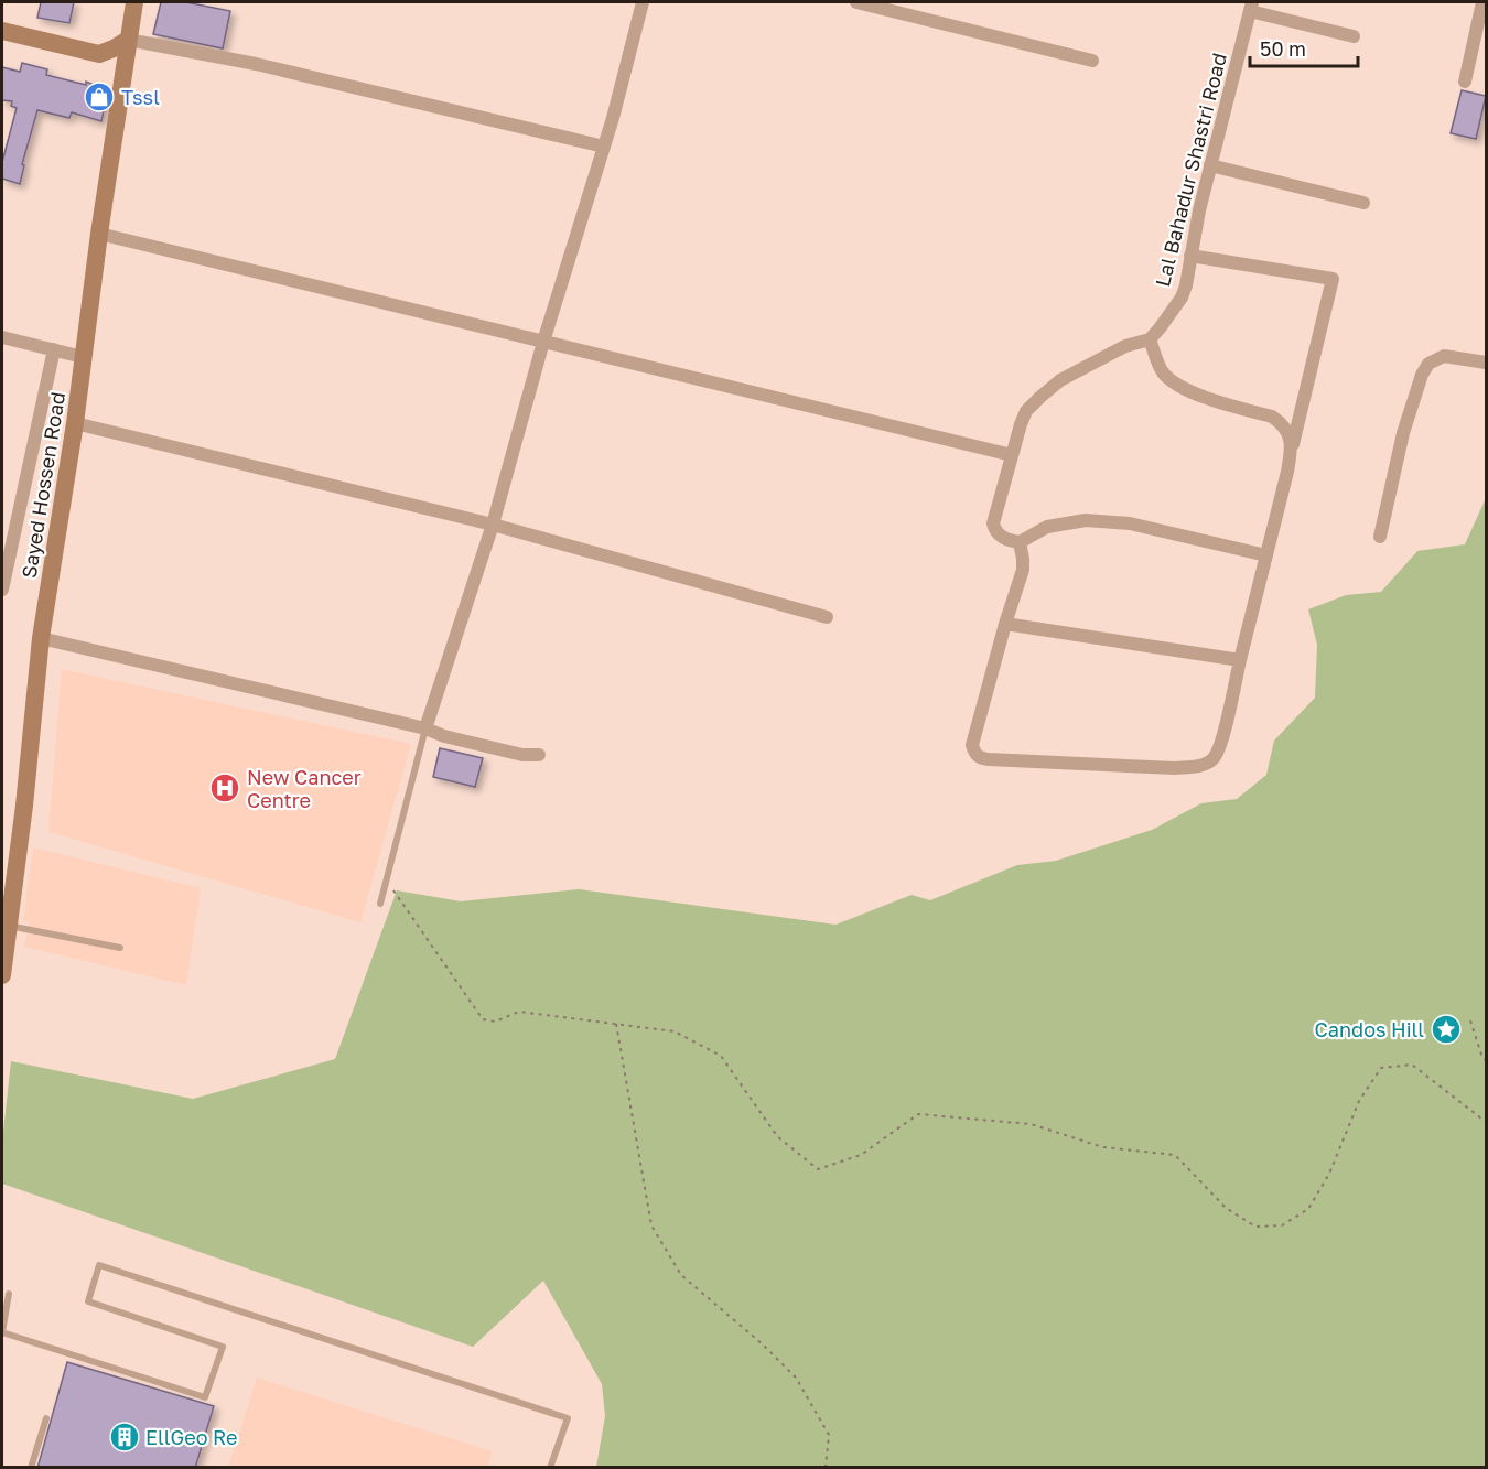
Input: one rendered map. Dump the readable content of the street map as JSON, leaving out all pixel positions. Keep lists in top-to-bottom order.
{
  "streets": {
    "main road": ["Sayed Hossen Road"],
    "street": ["Lal Bahadur Shastri Road"]
  },
  "places": {
    "shop": ["Tssl"],
    "hospital": ["New Cancer Centre"],
    "place": ["Candos Hill"],
    "building": ["EllGeo Re"]
  },
  "scale_bar": "50 m"
}
